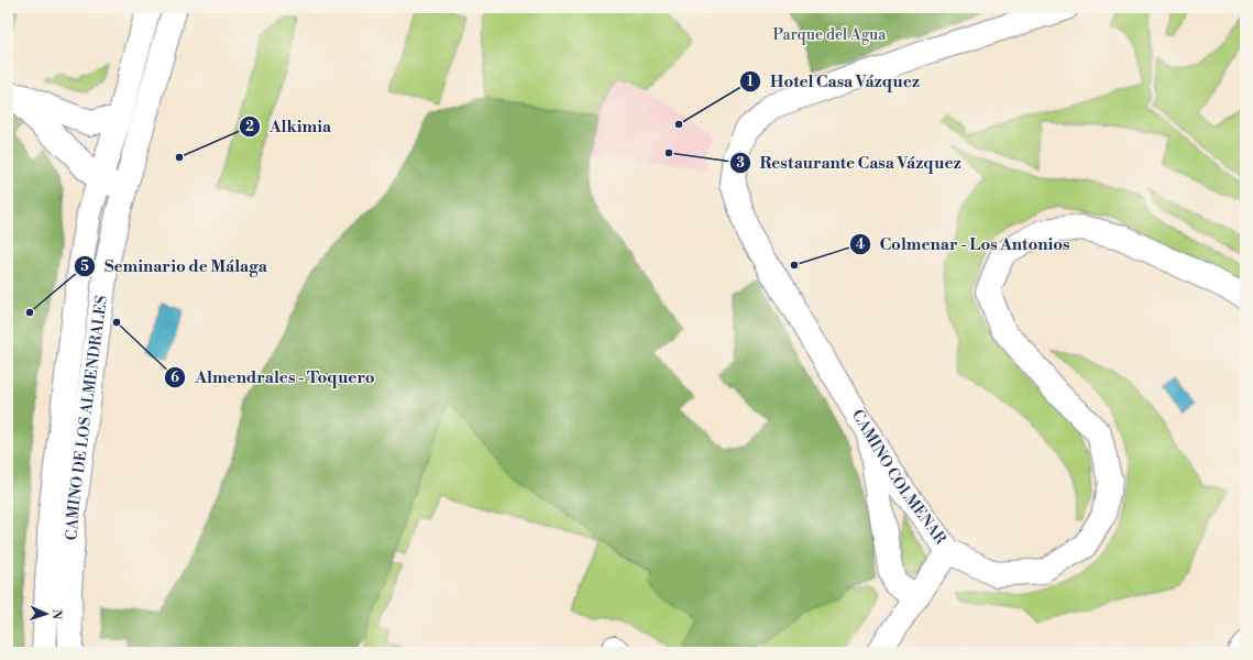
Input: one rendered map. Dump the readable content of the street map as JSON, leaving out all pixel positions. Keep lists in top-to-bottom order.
{
  "streets": {
    "main road": ["CAMINO DE LOS ALMENDRALES", "CAMINO COLMENAR"]
  },
  "parks": ["Parque del Agua"],
  "places": [
    "Hotel Casa Vázquez",
    "Restaurante Casa Vázquez",
    "Alkimia",
    "Colmenar - Los Antonios",
    "Seminario de Málaga",
    "Almendrales - Toquero"
  ],
  "north": "right"
}
